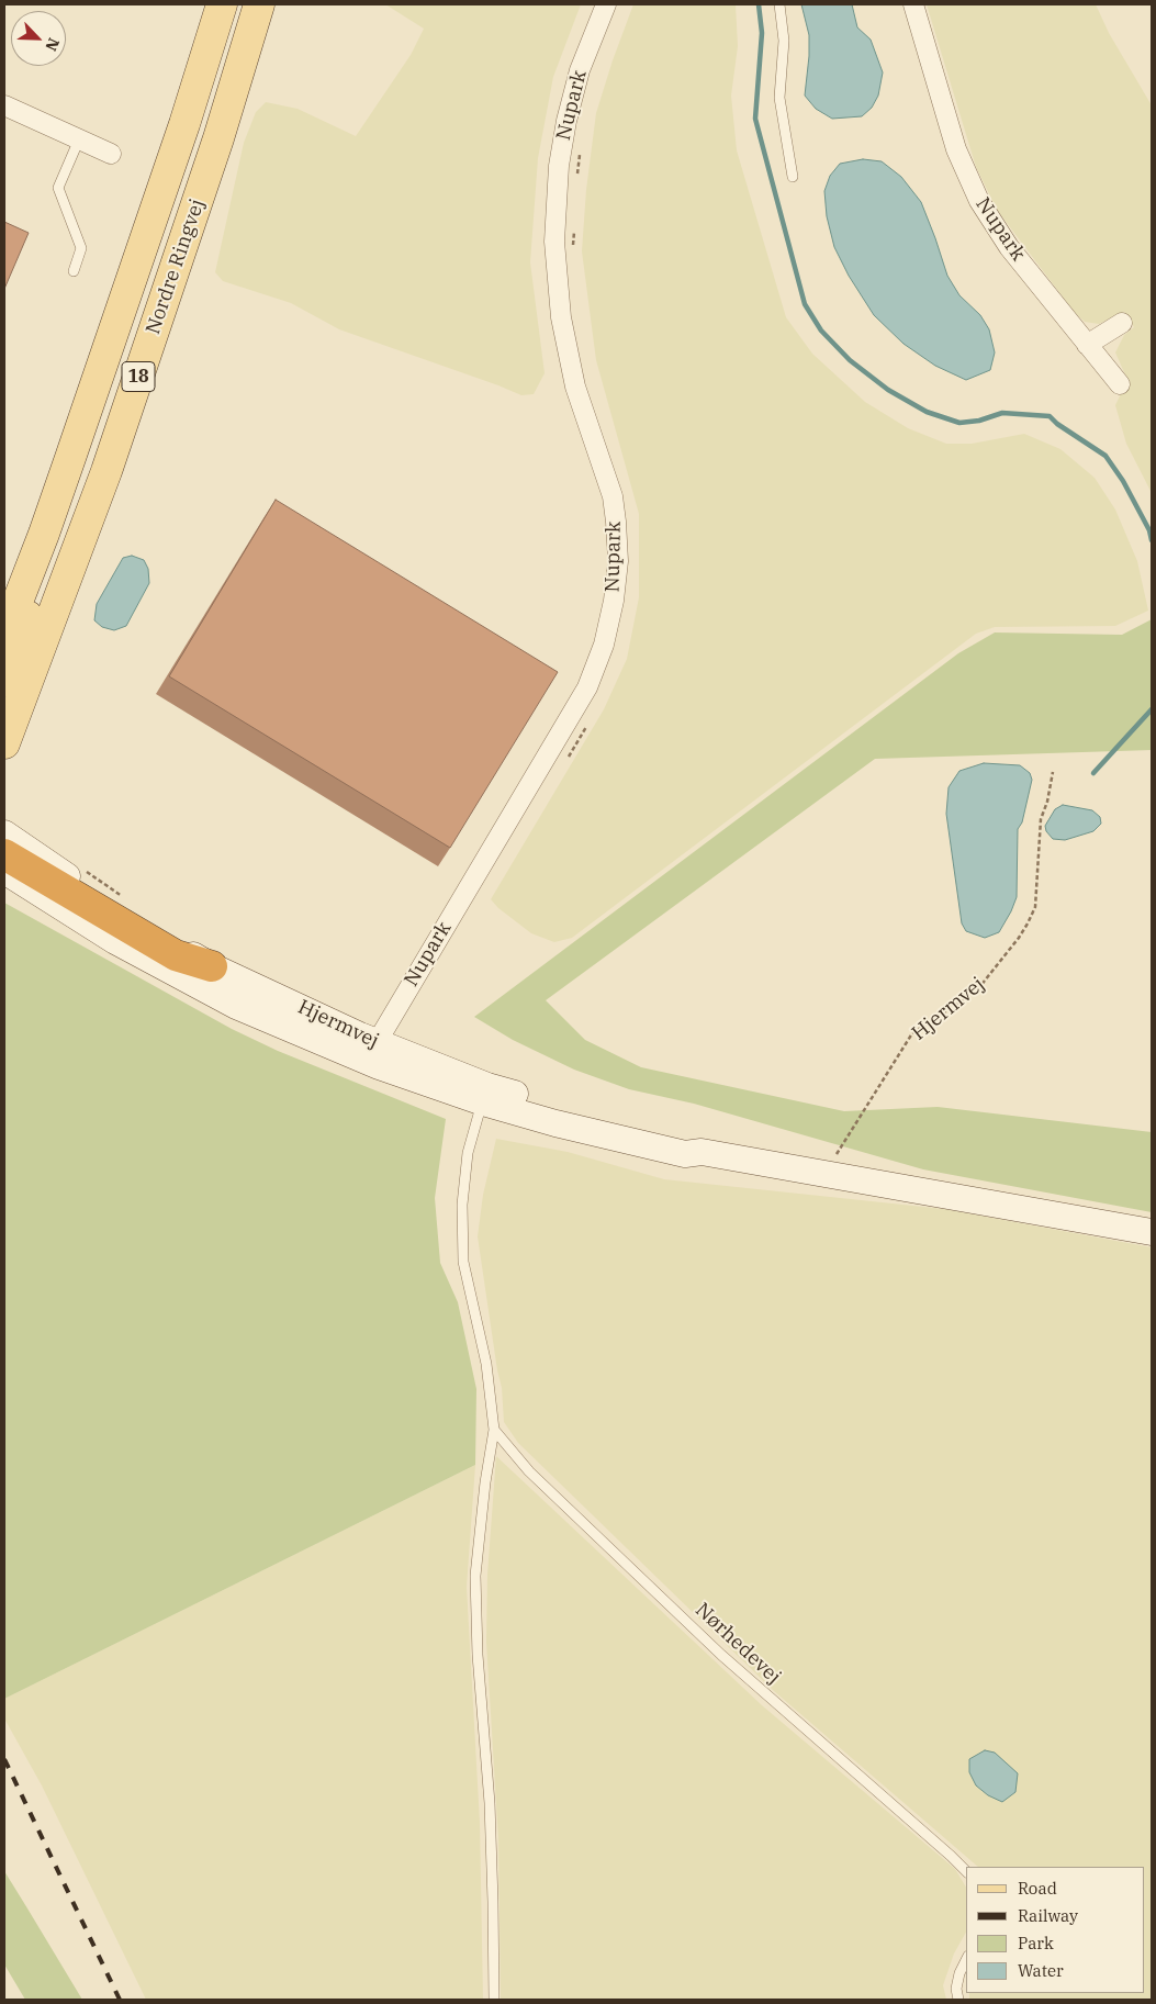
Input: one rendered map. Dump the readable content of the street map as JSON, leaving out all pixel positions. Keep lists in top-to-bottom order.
{
  "streets": {
    "main road": ["Nordre Ringvej", "18"],
    "street": ["Nupark", "Hjermvej"],
    "lane": ["Nørhedevej"]
  },
  "crossings": [
    ["Nupark", "Hjermvej"]
  ],
  "legend": [
    "Road",
    "Railway",
    "Park",
    "Water"
  ],
  "north": "bottom right"
}
